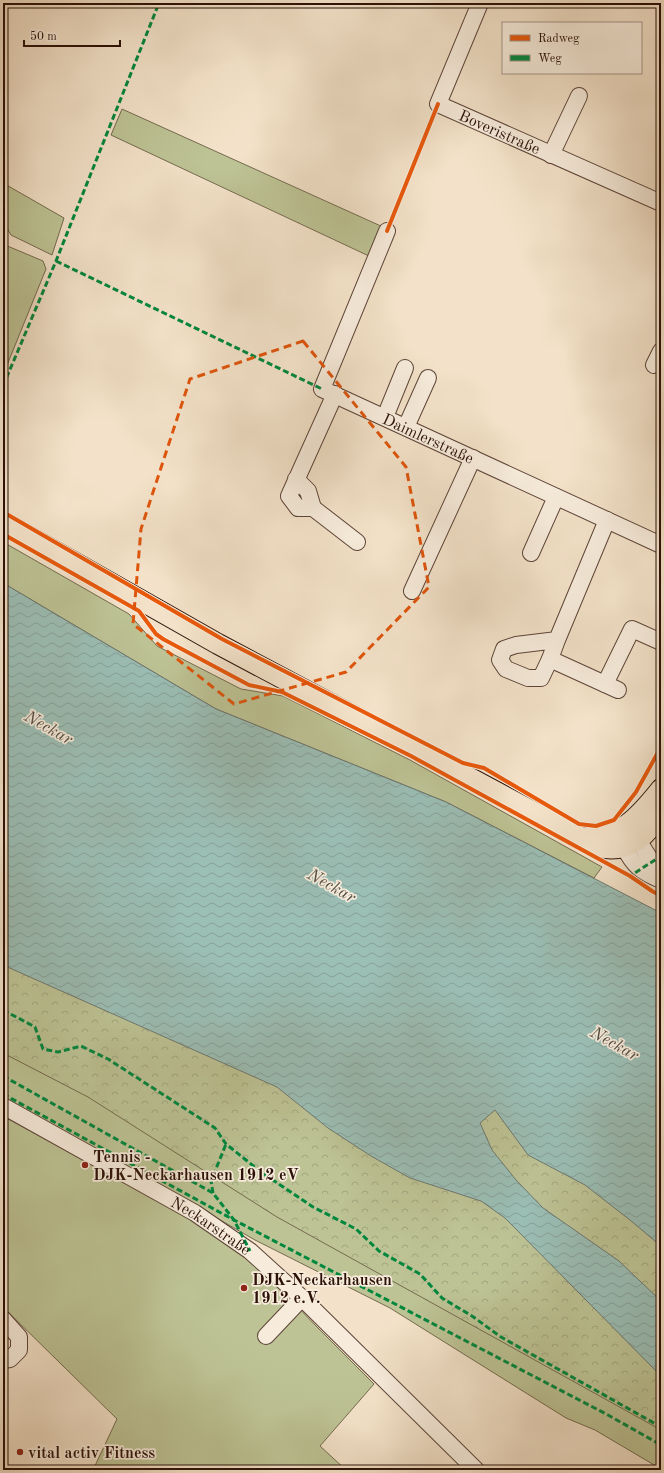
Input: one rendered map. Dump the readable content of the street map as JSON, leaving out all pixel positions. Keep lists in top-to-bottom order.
{
  "streets": {
    "street": ["Boveristraße", "Daimlerstraße", "Neckarstraße"]
  },
  "water": ["Neckar"],
  "places": ["Tennis - DJK-Neckarhausen 1912 eV", "DJK-Neckarhausen 1912 e.V.", "vital activ Fitness"],
  "legend": ["Radweg", "Weg"],
  "scale_bar": "50 m"
}
